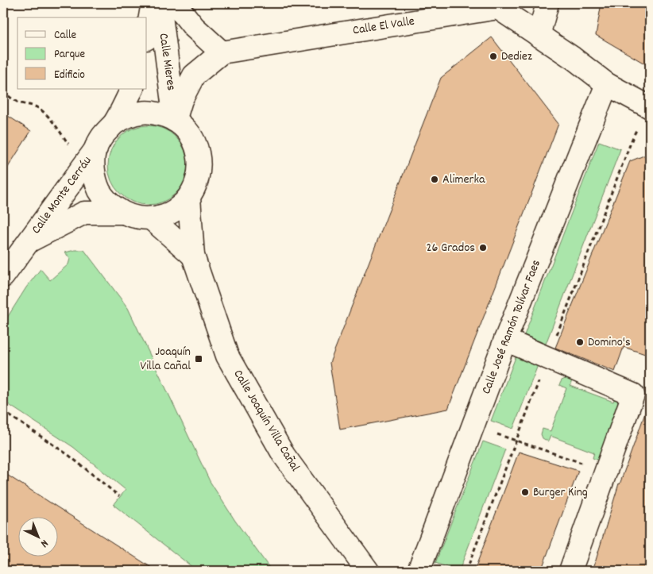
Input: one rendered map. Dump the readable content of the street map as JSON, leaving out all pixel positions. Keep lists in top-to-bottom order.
{
  "streets": {
    "street": [
      "Calle El Valle",
      "Calle Mieres",
      "Calle Monte Cerráu",
      "Calle José Ramón Tolívar Faes",
      "Calle Joaquín Villa Cañal"
    ]
  },
  "crossings": [
    ["Calle El Valle", "Calle José Ramón Tolívar Faes"],
    ["Calle Mieres", "Calle Monte Cerráu"]
  ],
  "places": {
    "other": [
      "Dediez",
      "Alimerka",
      "26 Grados",
      "Domino's",
      "Burger King"
    ],
    "transit": ["Joaquín Villa Cañal"]
  },
  "legend": ["Calle", "Parque", "Edificio"],
  "north": "bottom right"
}
